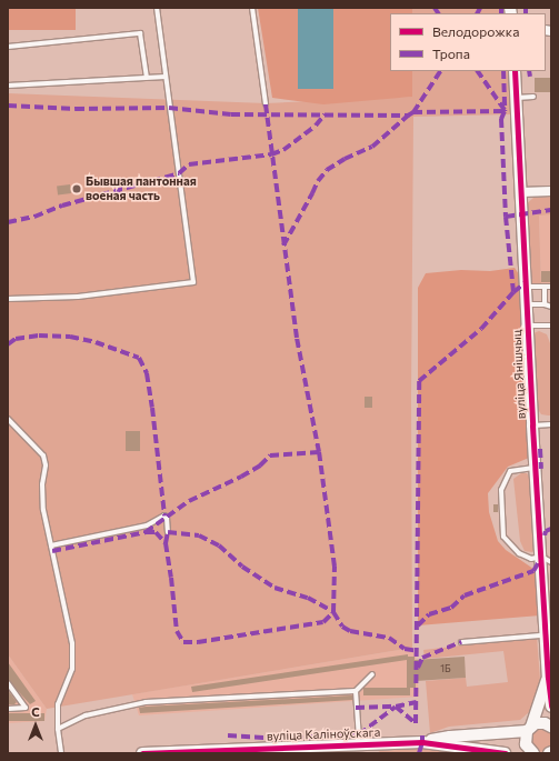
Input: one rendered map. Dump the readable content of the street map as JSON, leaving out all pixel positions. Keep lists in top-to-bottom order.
{
  "streets": {
    "street": ["вуліца Янішчыц", "вуліца Каліноўскага"]
  },
  "places": ["Бывшая пантонная военая часть"],
  "house_numbers": ["1Б"],
  "legend": ["Велодорожка", "Тропа"],
  "north": "top"
}
